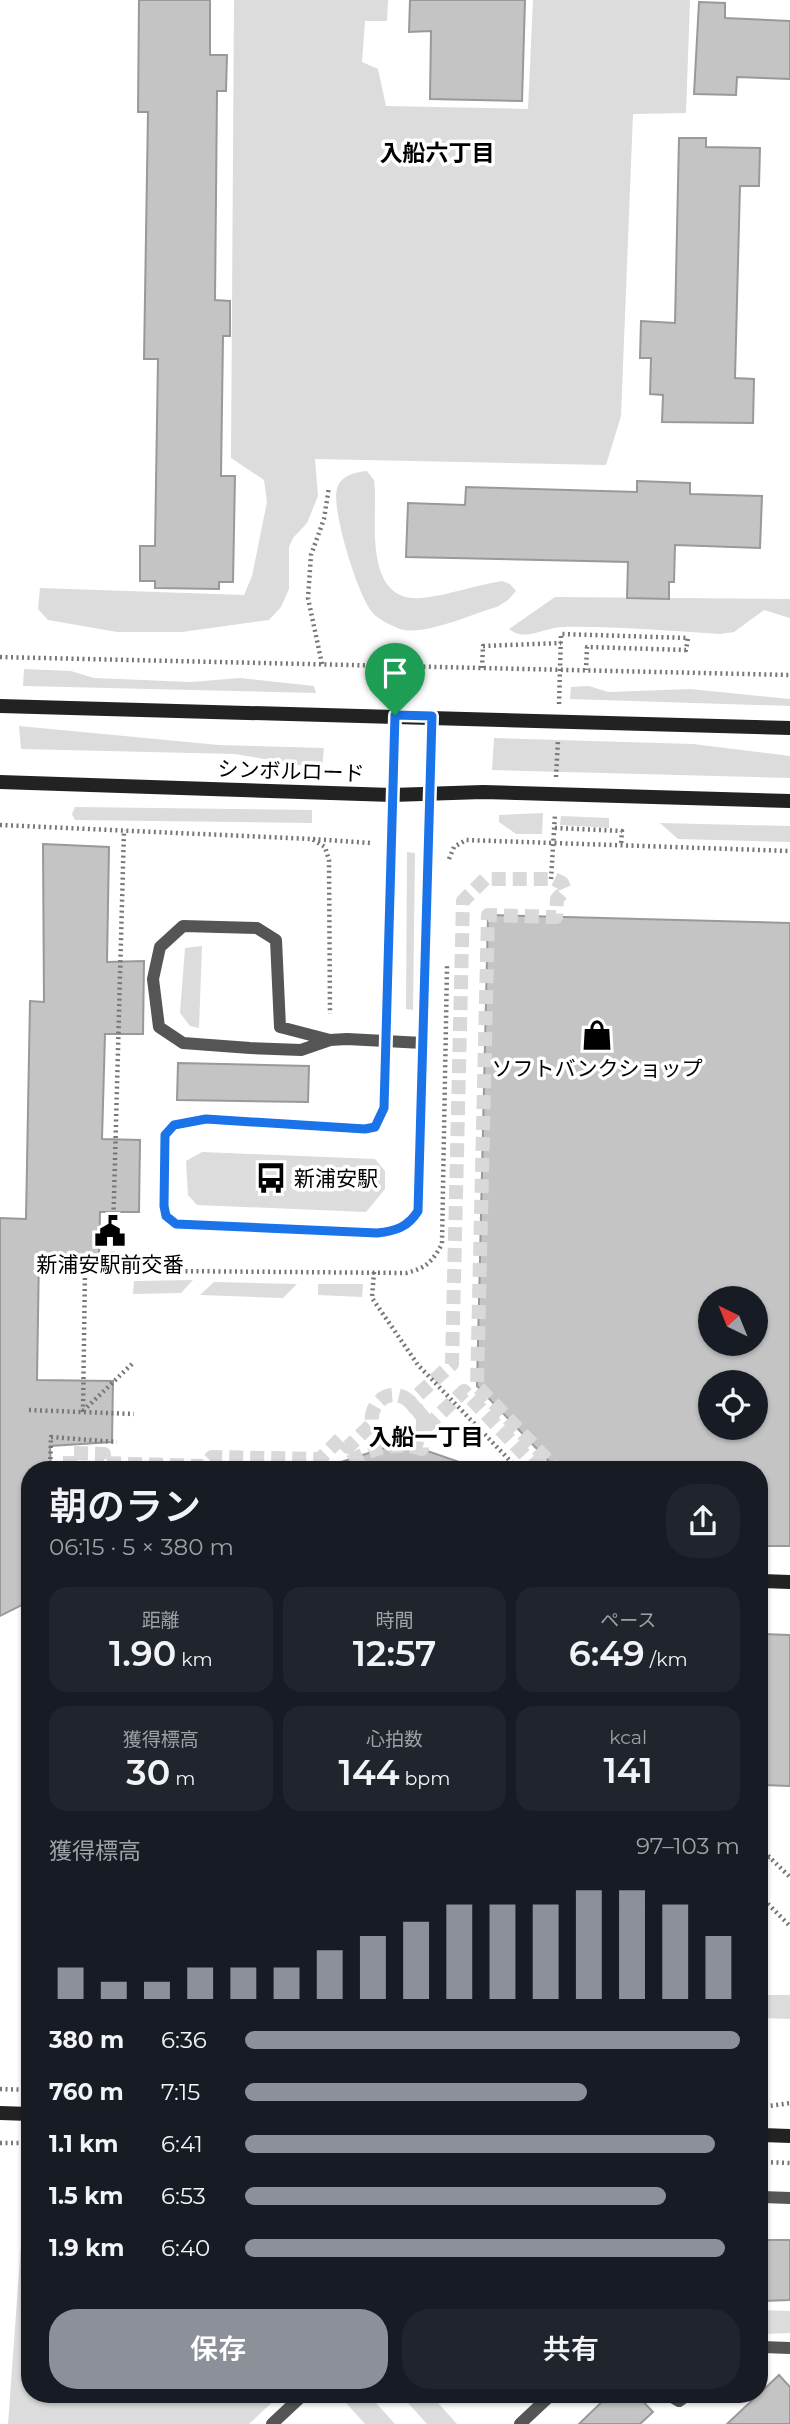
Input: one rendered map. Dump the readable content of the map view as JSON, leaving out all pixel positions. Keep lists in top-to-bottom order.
{
  "streets": {
    "street": ["シンボルロード"]
  },
  "districts": ["入船六丁目", "入船一丁目"],
  "places": {
    "shop": ["ソフトバンクショップ"],
    "bus stop": ["新浦安駅"],
    "public building": ["新浦安駅前交番"]
  },
  "north": "top left",
  "page": {
    "heading": ["朝のラン", "06:15 · 5 × 380 m"],
    "stats": [
      ["距離", "1.90 km"],
      ["時間", "12:57"],
      ["ペース", "6:49 /km"],
      ["獲得標高", "30 m"],
      ["心拍数", "144 bpm"],
      ["kcal", "141"]
    ],
    "chart": ["獲得標高", "97–103 m"],
    "list": [
      {
        "name": "380 m",
        "note": "6:36"
      },
      {
        "name": "760 m",
        "note": "7:15"
      },
      {
        "name": "1.1 km",
        "note": "6:41"
      },
      {
        "name": "1.5 km",
        "note": "6:53"
      },
      {
        "name": "1.9 km",
        "note": "6:40"
      }
    ],
    "buttons": ["保存", "共有"]
  }
}
